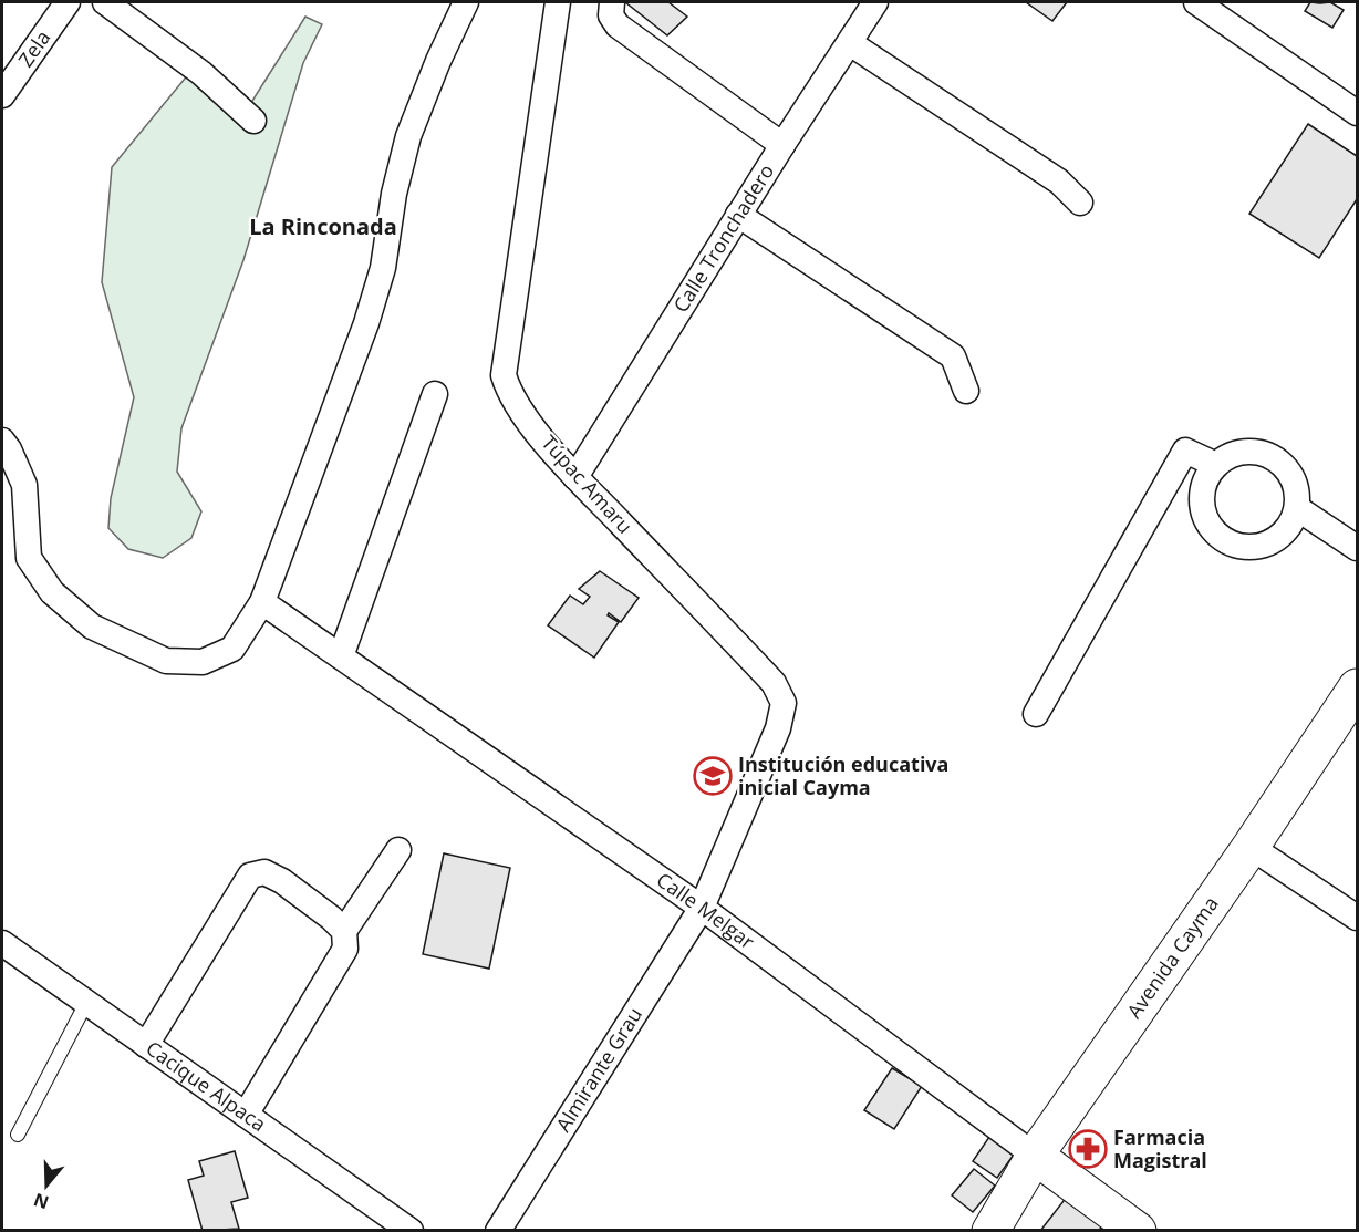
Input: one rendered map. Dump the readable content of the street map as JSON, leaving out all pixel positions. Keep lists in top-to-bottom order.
{
  "streets": {
    "main road": ["Calle Melgar", "Avenida Cayma"],
    "street": [
      "Zela",
      "Calle Tronchadero",
      "Túpac Amaru",
      "Almirante Grau",
      "Cacique Alpaca"
    ]
  },
  "crossings": [
    ["Calle Tronchadero", "Túpac Amaru"],
    ["Túpac Amaru", "Calle Melgar"],
    ["Túpac Amaru", "Almirante Grau"],
    ["Calle Melgar", "Avenida Cayma"],
    ["Calle Melgar", "Almirante Grau"]
  ],
  "districts": ["La Rinconada"],
  "places": {
    "school or university": ["Institución educativa inicial Cayma"],
    "pharmacy": ["Farmacia Magistral"]
  },
  "north": "bottom"
}
